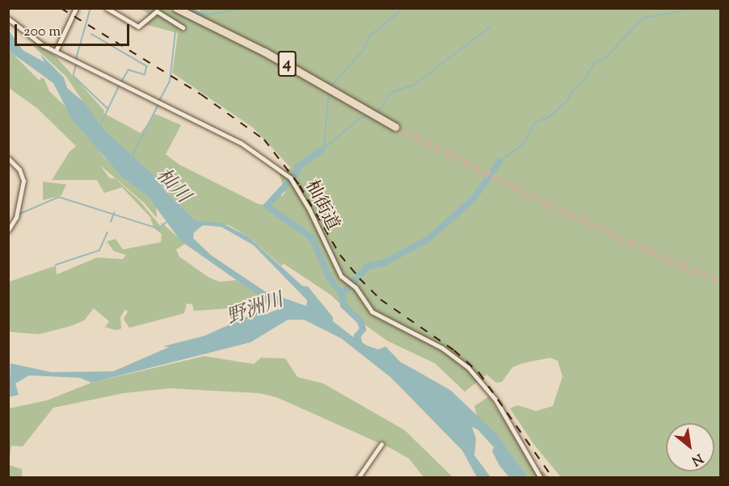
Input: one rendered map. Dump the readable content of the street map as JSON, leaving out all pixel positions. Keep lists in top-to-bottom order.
{
  "streets": {
    "main road": ["4"],
    "street": ["杣街道"]
  },
  "water": ["杣川", "野洲川"],
  "scale_bar": "200 m",
  "north": "bottom right"
}
